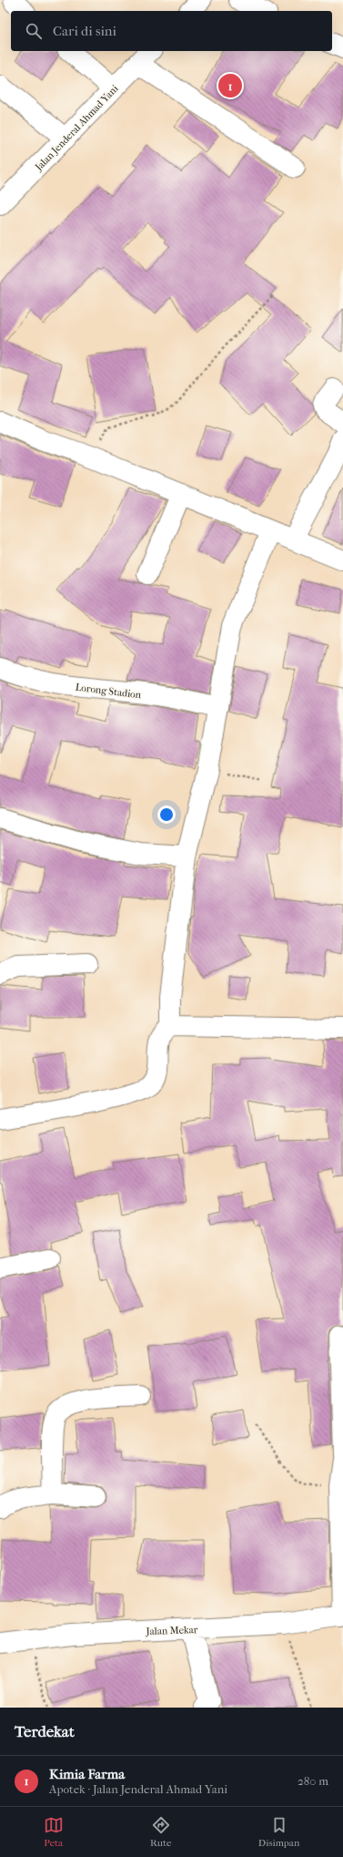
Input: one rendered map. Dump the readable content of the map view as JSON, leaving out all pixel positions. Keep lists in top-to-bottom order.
{
  "streets": {
    "main road": ["Jalan Jenderal Ahmad Yani", "Lorong Stadion", "Jalan Mekar"]
  },
  "page": {
    "search": "Cari di sini",
    "pins": "1",
    "heading": "Terdekat",
    "list": [
      {
        "mark": "1",
        "name": "Kimia Farma",
        "note": "Apotek · Jalan Jenderal Ahmad Yani",
        "value": "280 m"
      }
    ],
    "nav": ["Peta", "Rute", "Disimpan"]
  }
}
